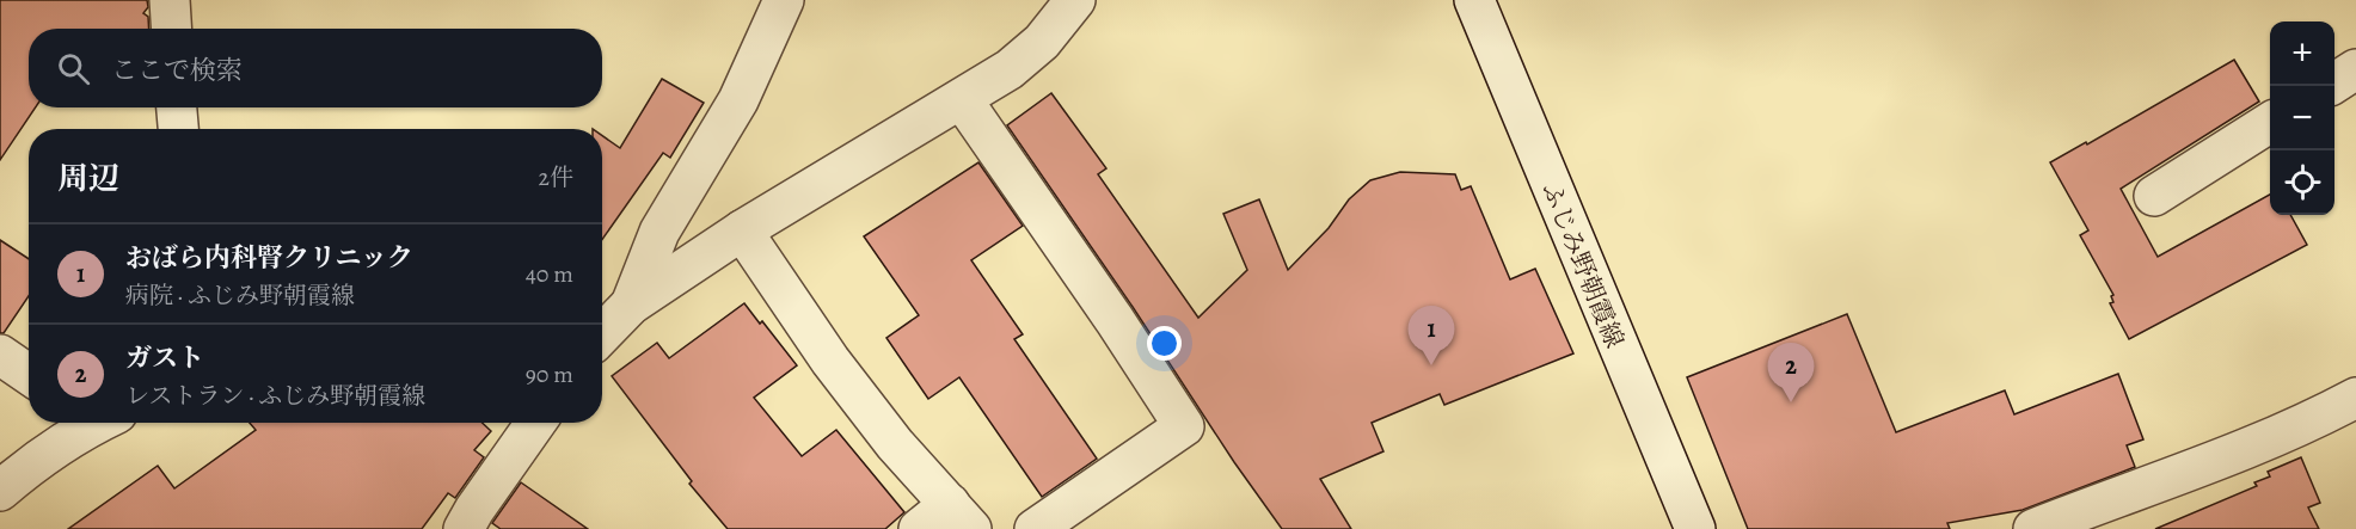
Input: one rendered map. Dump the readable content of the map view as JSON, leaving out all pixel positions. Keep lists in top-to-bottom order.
{
  "streets": {
    "street": ["ふじみ野朝霞線"]
  },
  "page": {
    "map_buttons": ["+", "−"],
    "search": "ここで検索",
    "heading": ["周辺", "2件"],
    "list": [
      {
        "mark": "1",
        "name": "おばら内科腎クリニック",
        "note": "病院 · ふじみ野朝霞線",
        "value": "40 m"
      },
      {
        "mark": "2",
        "name": "ガスト",
        "note": "レストラン · ふじみ野朝霞線",
        "value": "90 m"
      }
    ],
    "pins": ["1", "2"]
  }
}
